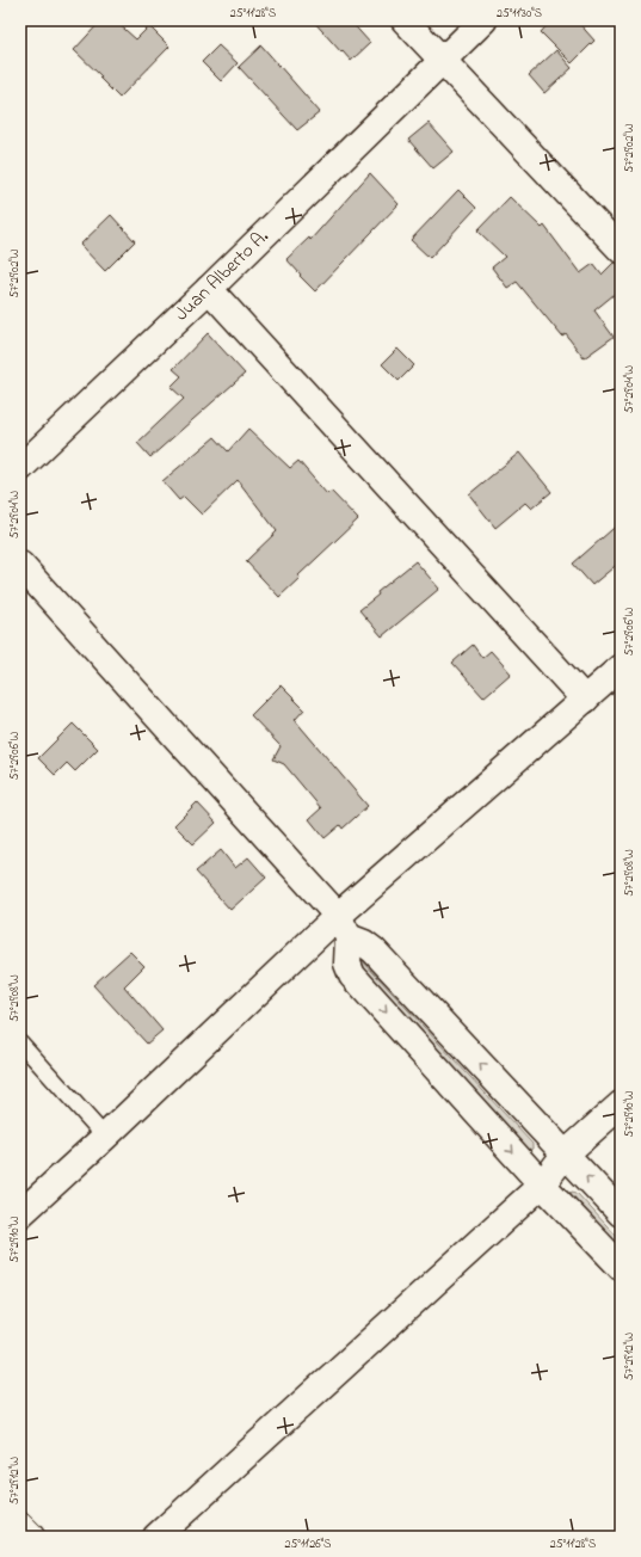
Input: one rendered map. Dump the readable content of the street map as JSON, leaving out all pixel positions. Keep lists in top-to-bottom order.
{
  "streets": {
    "street": ["Juan Alberto A."]
  },
  "coordinates": [
    "25°11'28\"S",
    "25°11'30\"S",
    "57°29'02\"W",
    "57°29'04\"W",
    "57°29'06\"W",
    "57°29'08\"W",
    "57°29'10\"W",
    "57°29'12\"W",
    "25°11'26\"S"
  ]
}
